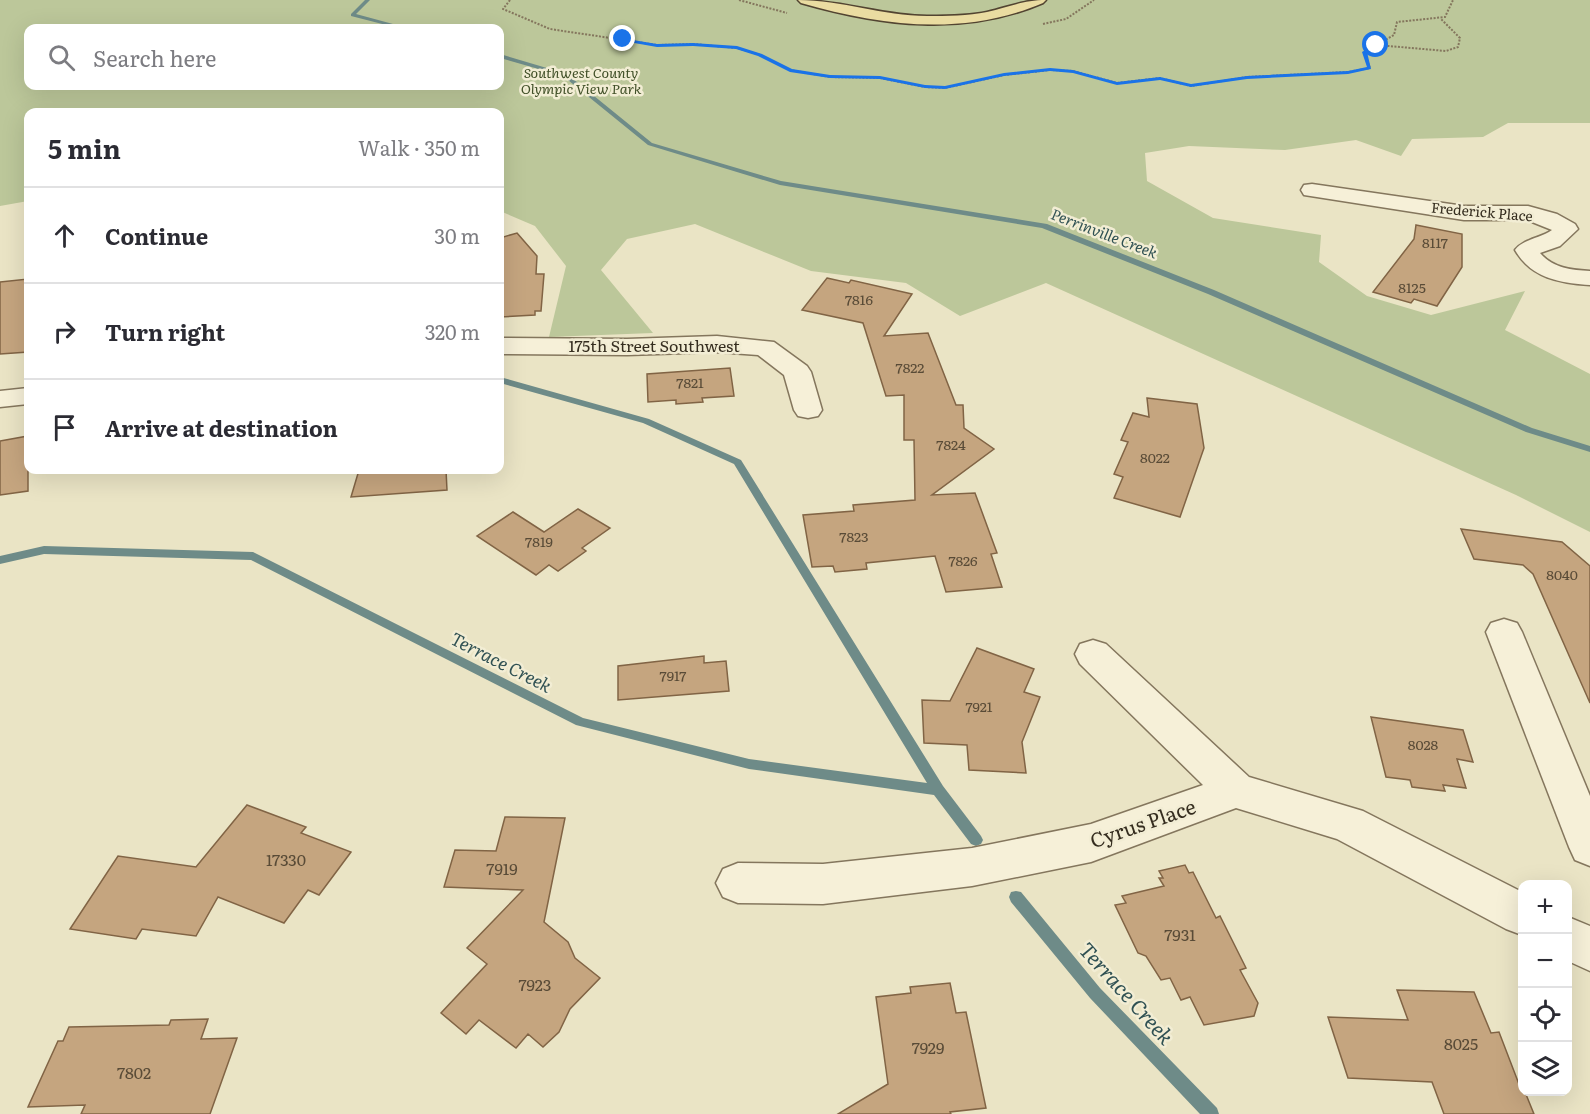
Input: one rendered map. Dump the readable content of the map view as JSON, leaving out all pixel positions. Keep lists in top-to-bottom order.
{
  "streets": {
    "street": ["Frederick Place", "175th Street Southwest", "Cyrus Place"]
  },
  "water": ["Perrinville Creek", "Terrace Creek"],
  "parks": ["Southwest County Olympic View Park"],
  "house_numbers": [
    "8117",
    "8125",
    "7816",
    "7822",
    "7821",
    "7824",
    "8022",
    "7823",
    "7819",
    "7826",
    "8040",
    "7917",
    "7921",
    "8028",
    "17330",
    "7919",
    "7931",
    "7923",
    "8025",
    "7929",
    "7802"
  ],
  "page": {
    "search": "Search here",
    "heading": ["5 min", "Walk · 350 m"],
    "list": [
      ["Continue", "30 m"],
      ["Turn right", "320 m"],
      "Arrive at destination"
    ],
    "map_buttons": ["+", "−"]
  }
}
